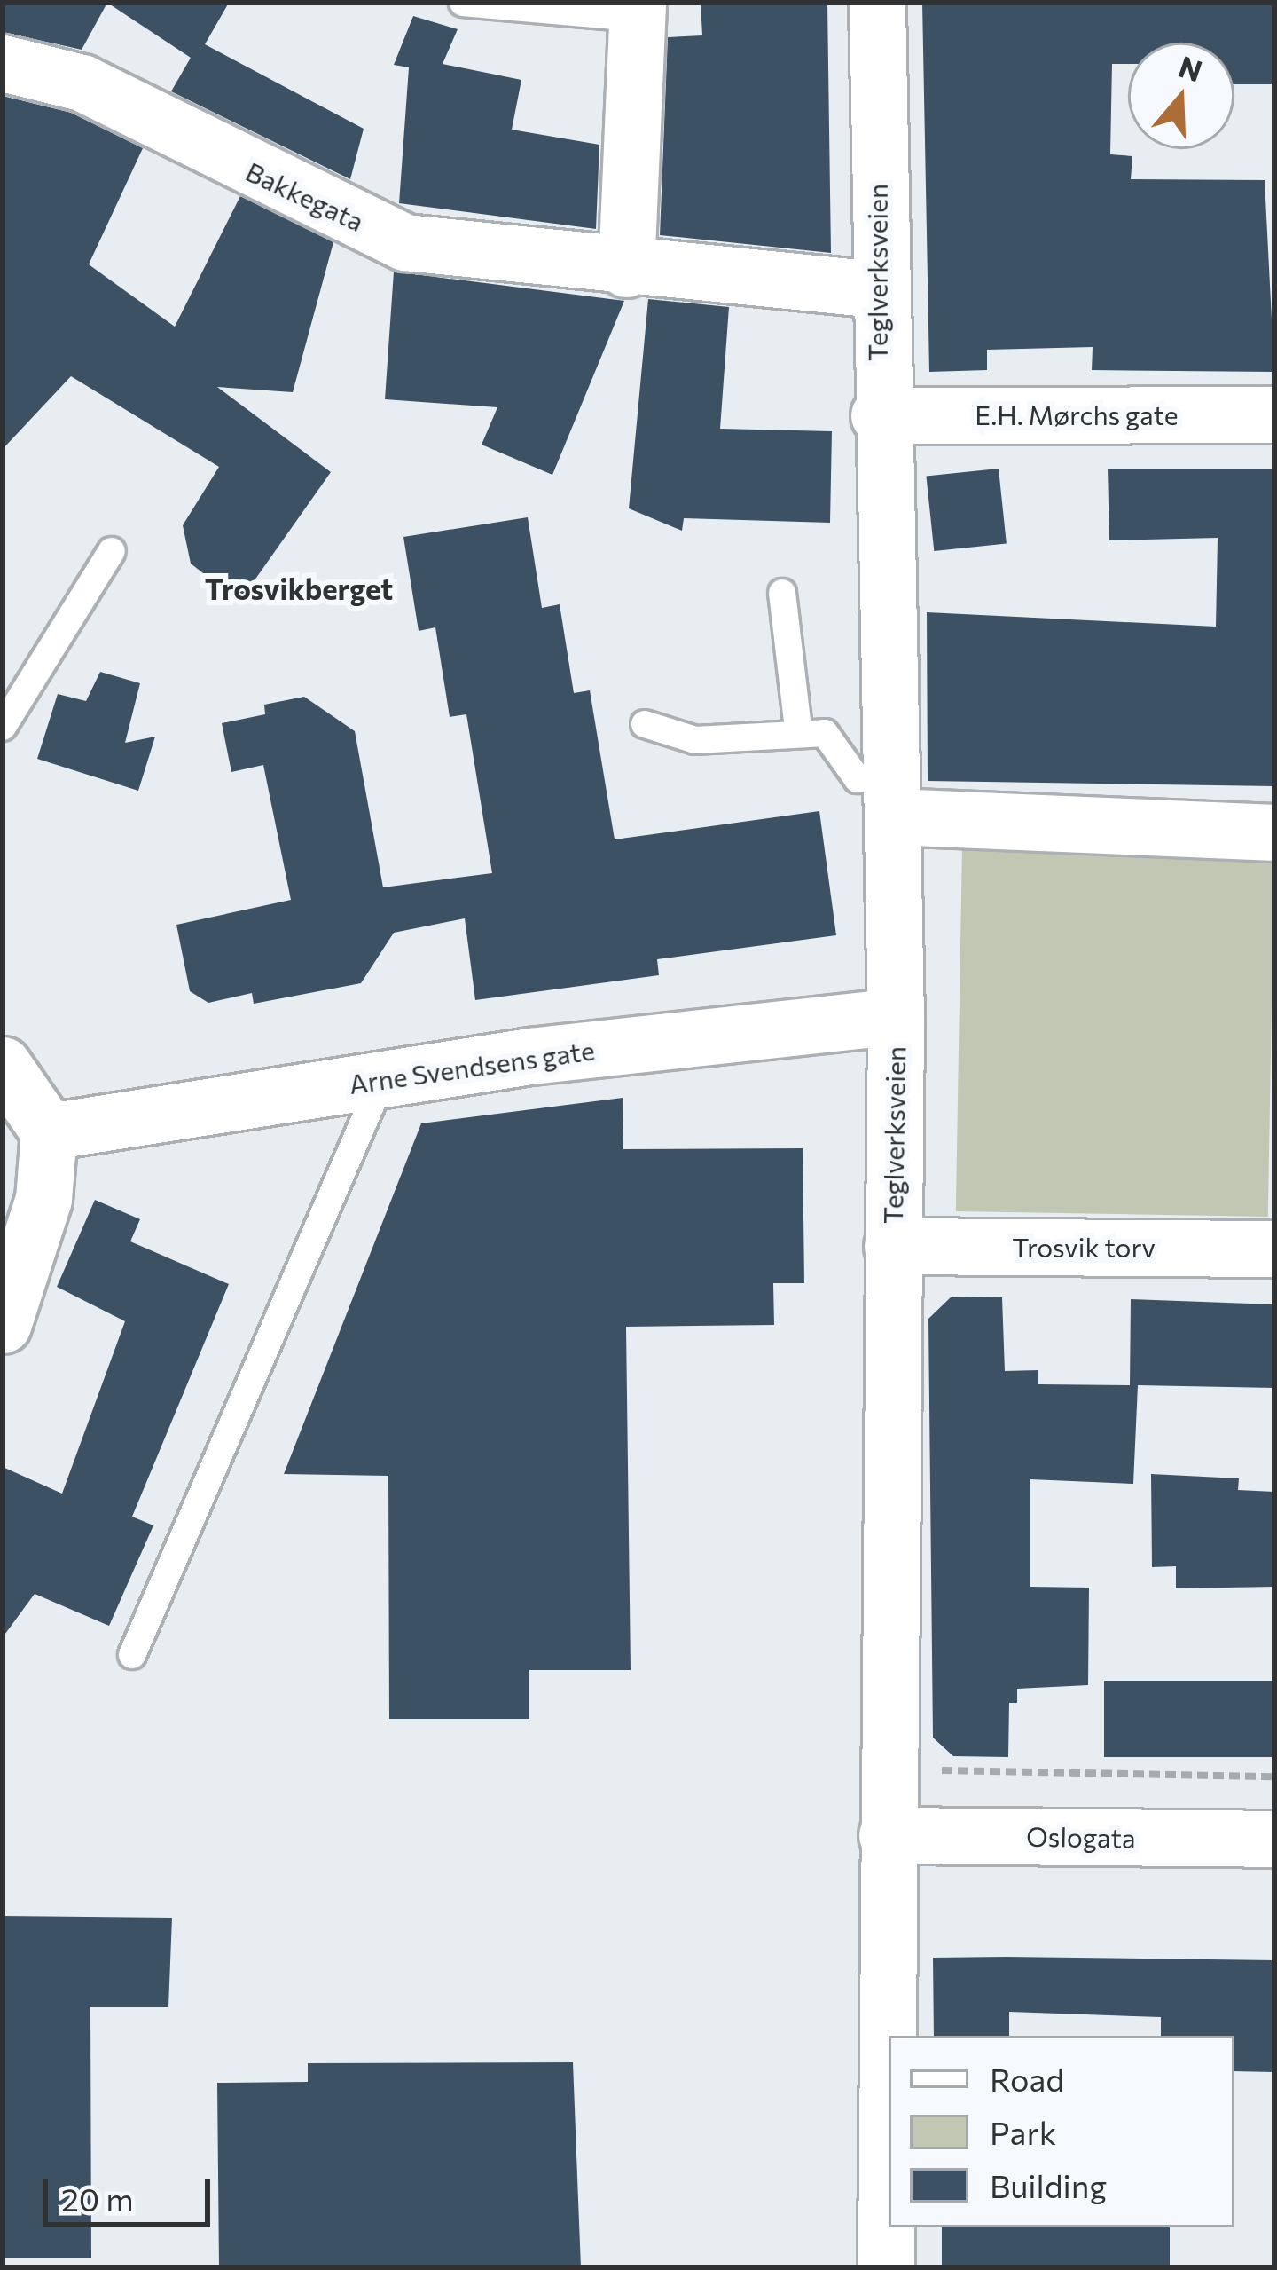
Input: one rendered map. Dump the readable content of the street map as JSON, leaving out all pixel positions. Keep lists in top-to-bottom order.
{
  "streets": {
    "street": [
      "Bakkegata",
      "Teglverksveien",
      "E.H. Mørchs gate",
      "Arne Svendsens gate",
      "Trosvik torv",
      "Oslogata"
    ]
  },
  "crossings": [
    ["Bakkegata", "Teglverksveien"],
    ["Teglverksveien", "E.H. Mørchs gate"],
    ["Teglverksveien", "Arne Svendsens gate"],
    ["Teglverksveien", "Trosvik torv"],
    ["Teglverksveien", "Oslogata"]
  ],
  "districts": ["Trosvikberget"],
  "legend": ["Road", "Park", "Building"],
  "scale_bar": "20 m",
  "north": "top"
}
